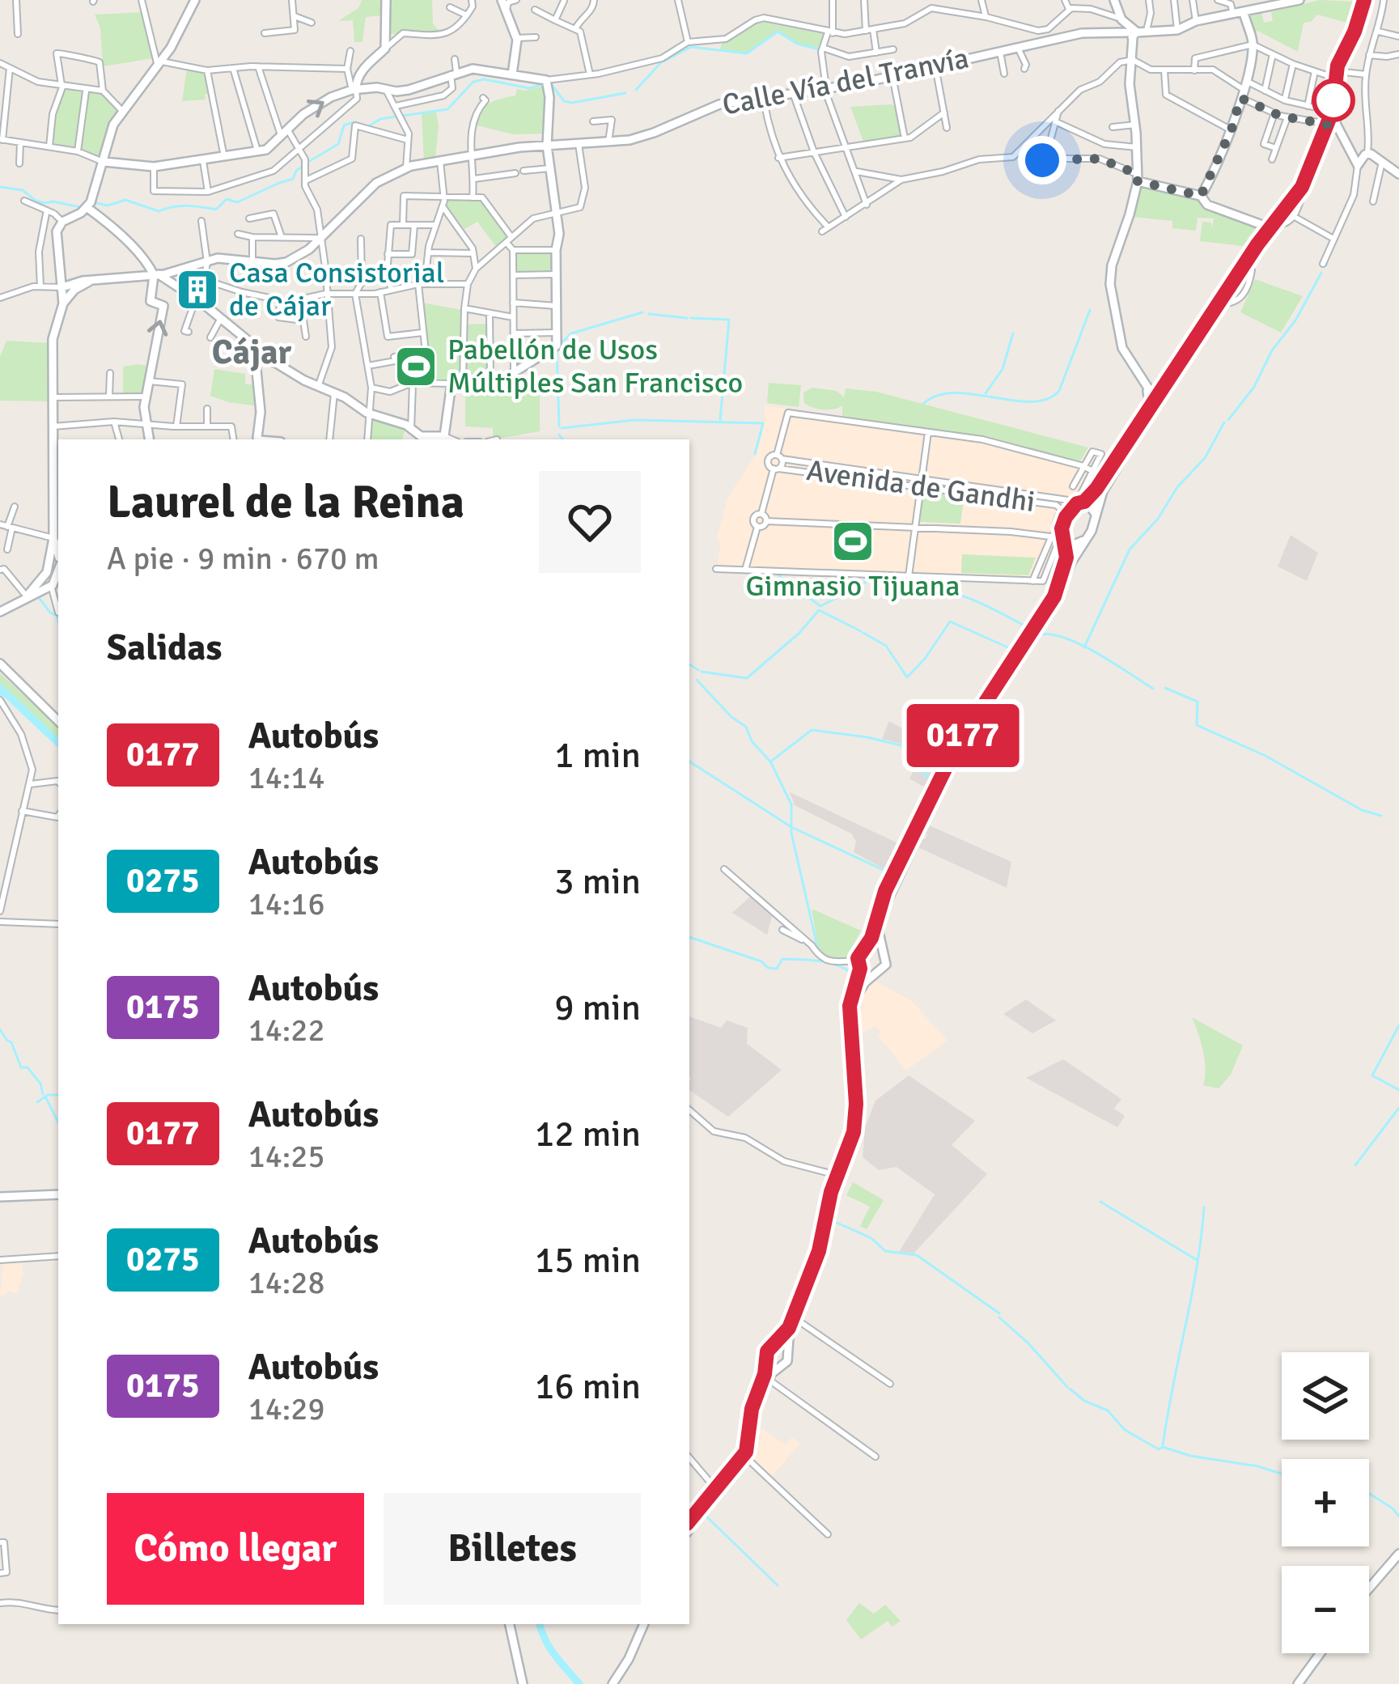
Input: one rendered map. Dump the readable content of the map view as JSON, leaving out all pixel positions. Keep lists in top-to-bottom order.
{
  "streets": {
    "street": ["Calle Vía del Tranvía", "Avenida de Gandhi"]
  },
  "districts": ["Cájar"],
  "places": {
    "building": ["Casa Consistorial de Cájar"],
    "sports": ["Pabellón de Usos Múltiples San Francisco", "Gimnasio Tijuana"]
  },
  "lines": ["bus line 0177"],
  "page": {
    "on_map": "0177",
    "heading": [
      ["Laurel de la Reina", "A pie · 9 min · 670 m"],
      "Salidas"
    ],
    "list": [
      {
        "mark": "0177",
        "name": "Autobús",
        "note": "14:14",
        "value": "1 min"
      },
      {
        "mark": "0275",
        "name": "Autobús",
        "note": "14:16",
        "value": "3 min"
      },
      {
        "mark": "0175",
        "name": "Autobús",
        "note": "14:22",
        "value": "9 min"
      },
      {
        "mark": "0177",
        "name": "Autobús",
        "note": "14:25",
        "value": "12 min"
      },
      {
        "mark": "0275",
        "name": "Autobús",
        "note": "14:28",
        "value": "15 min"
      },
      {
        "mark": "0175",
        "name": "Autobús",
        "note": "14:29",
        "value": "16 min"
      }
    ],
    "map_buttons": ["+", "−"],
    "buttons": ["Cómo llegar", "Billetes"]
  }
}
